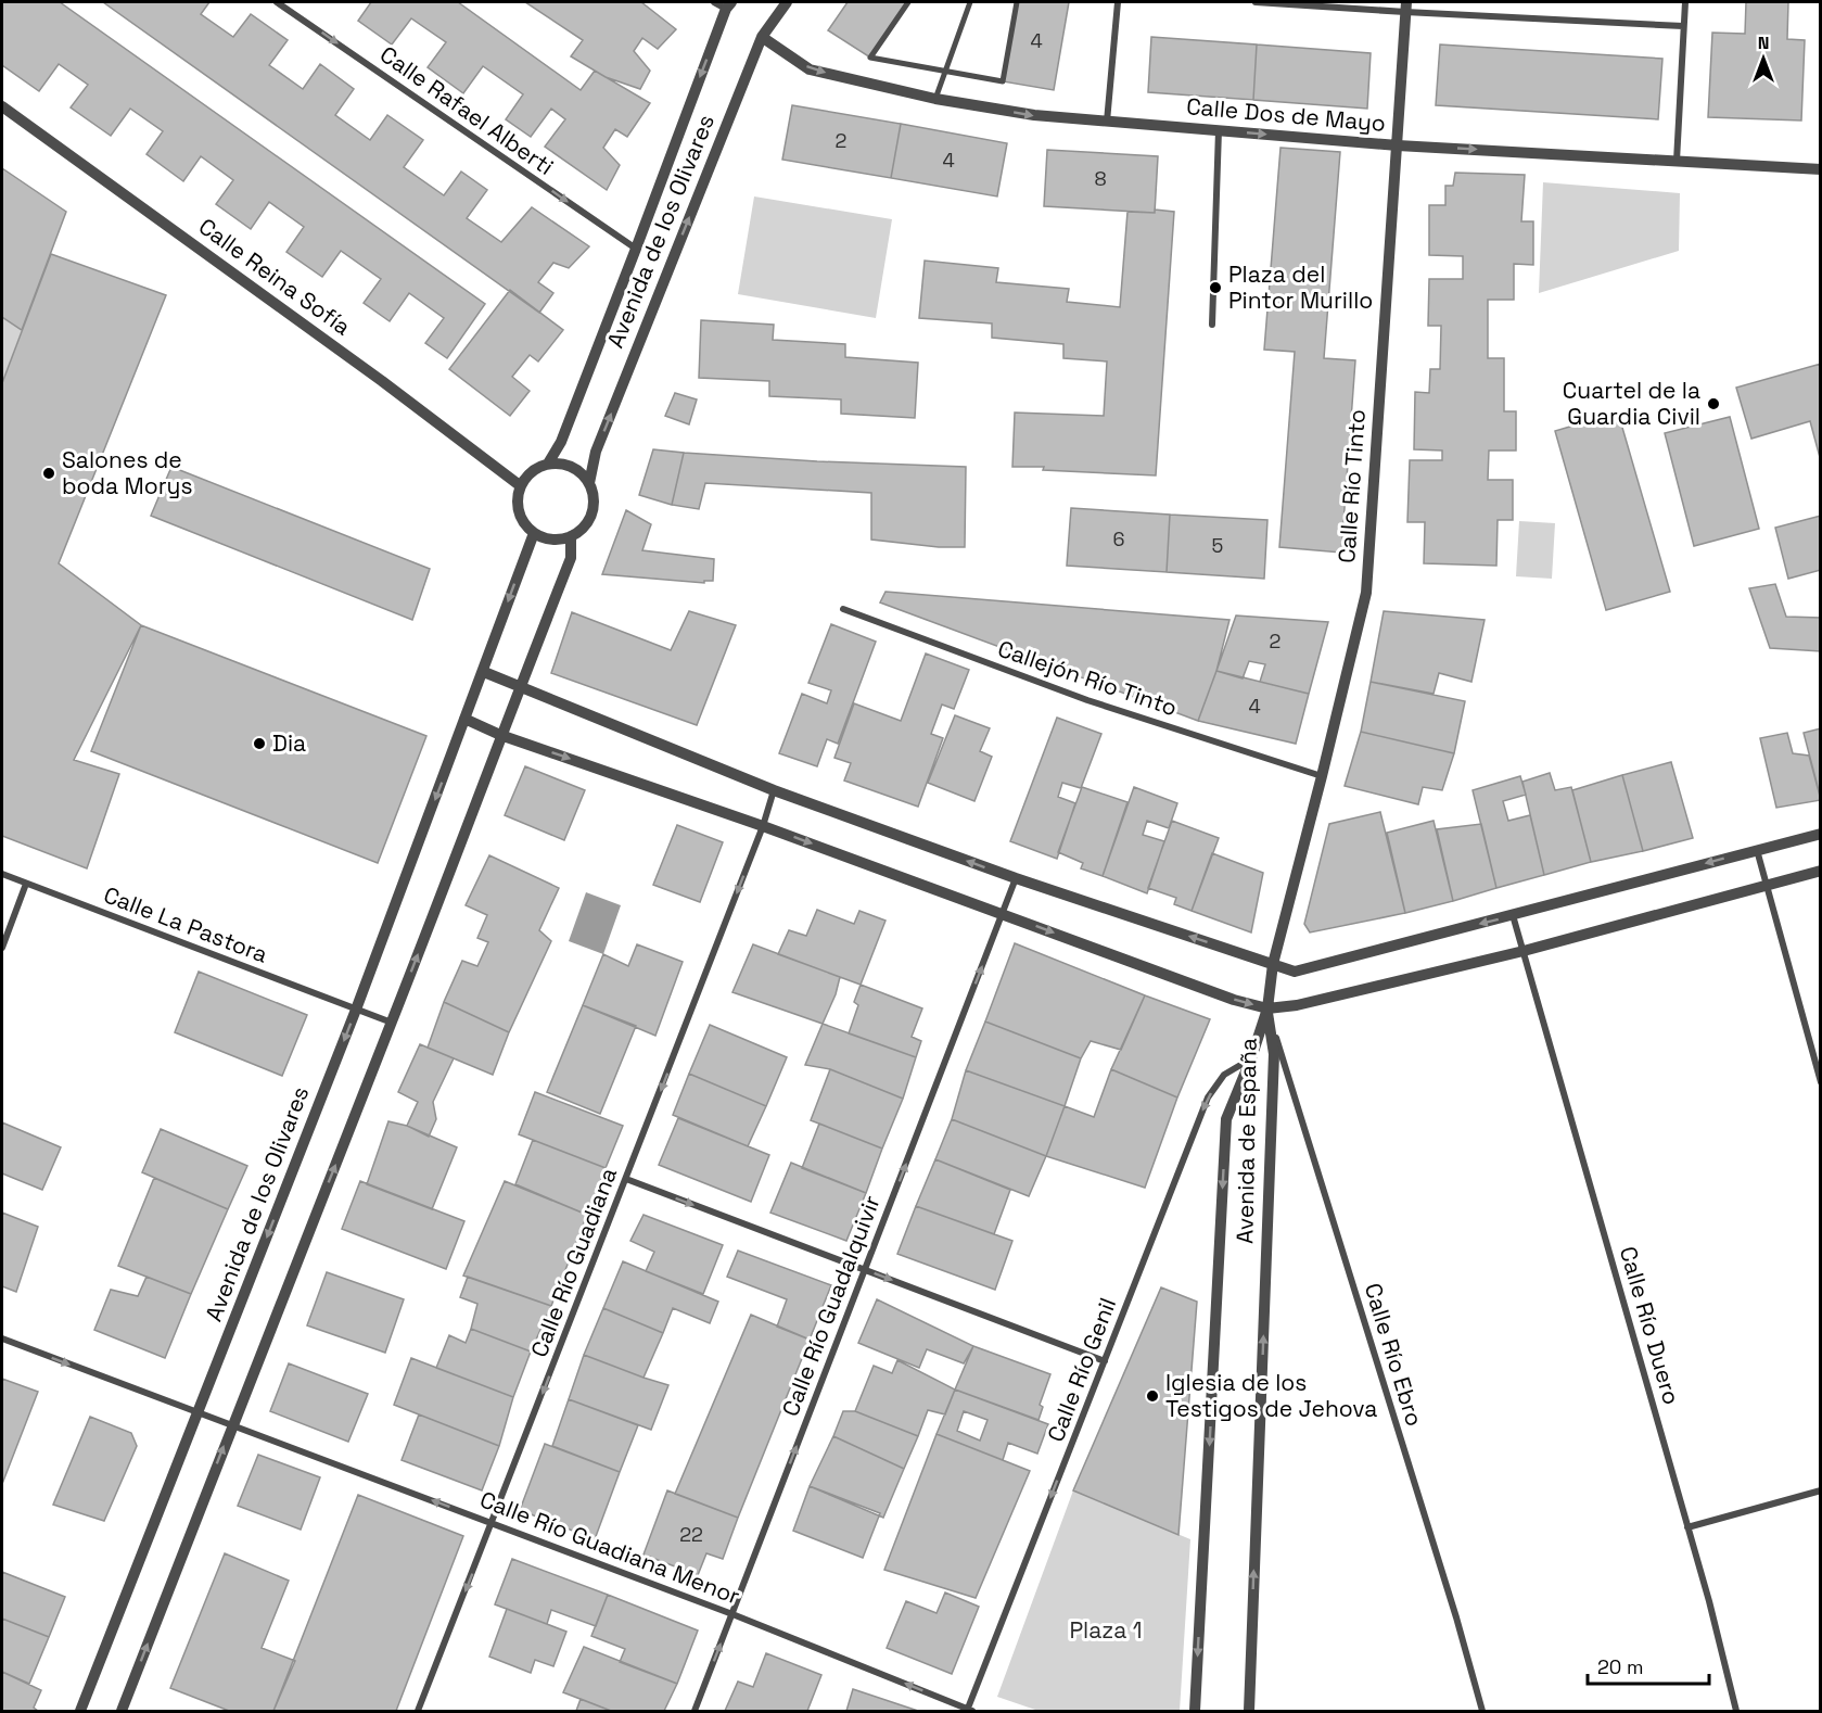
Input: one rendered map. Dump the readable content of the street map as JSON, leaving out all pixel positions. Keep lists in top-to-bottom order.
{
  "streets": {
    "street": [
      "Calle Rafael Alberti",
      "Calle Dos de Mayo",
      "Avenida de los Olivares",
      "Calle Reina Sofía",
      "Calle Río Tinto",
      "Callejón Río Tinto",
      "Calle La Pastora",
      "Avenida de España",
      "Calle Río Guadiana",
      "Calle Río Guadalquivir",
      "Calle Río Duero",
      "Calle Río Ebro",
      "Calle Río Genil",
      "Calle Río Guadiana Menor"
    ]
  },
  "crossings": [
    ["Calle Rafael Alberti", "Avenida de los Olivares"],
    ["Calle Dos de Mayo", "Avenida de los Olivares"],
    ["Calle Dos de Mayo", "Calle Río Tinto"],
    ["Avenida de los Olivares", "Calle Reina Sofía"],
    ["Avenida de los Olivares", "Calle La Pastora"],
    ["Calle Río Tinto", "Callejón Río Tinto"],
    ["Calle Río Tinto", "Avenida de España"],
    ["Calle Río Tinto", "Calle Río Ebro"],
    ["Avenida de España", "Calle Río Ebro"],
    ["Avenida de España", "Calle Río Genil"],
    ["Calle Río Guadiana", "Calle Río Guadiana Menor"],
    ["Calle Río Guadalquivir", "Calle Río Guadiana Menor"],
    ["Calle Río Genil", "Calle Río Guadiana Menor"]
  ],
  "one_way": [
    "Calle Rafael Alberti",
    "Calle Dos de Mayo",
    "Calle Río Guadiana",
    "Calle Río Guadalquivir",
    "Calle Río Genil",
    "Calle Río Guadiana Menor"
  ],
  "parks": ["Plaza 1"],
  "places": [
    "Plaza del Pintor Murillo",
    "Cuartel de la Guardia Civil",
    "Salones de boda Morys",
    "Dia",
    "Iglesia de los Testigos de Jehova"
  ],
  "house_numbers": [
    "4",
    "2",
    "4",
    "8",
    "6",
    "5",
    "2",
    "4",
    "22"
  ],
  "scale_bar": "20 m",
  "north": "top"
}
